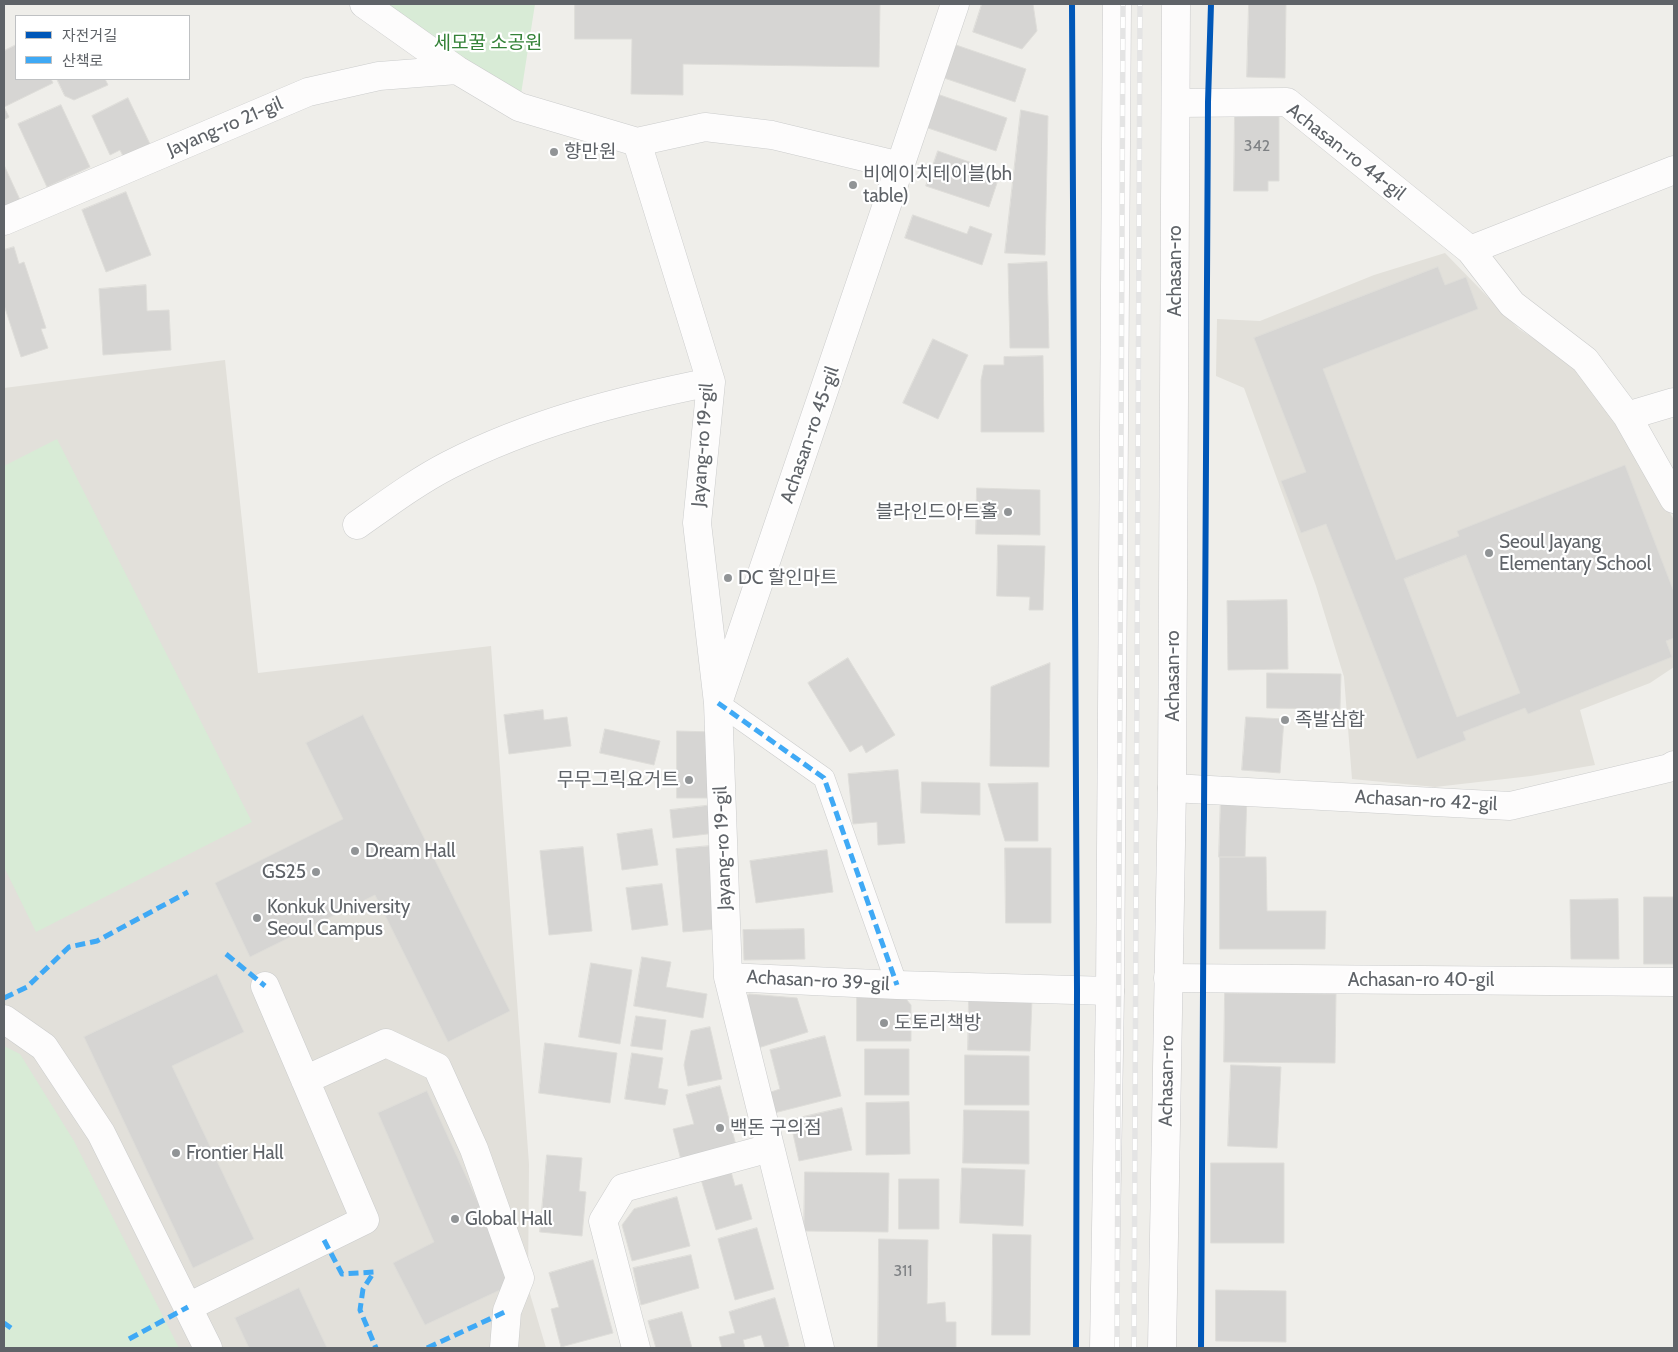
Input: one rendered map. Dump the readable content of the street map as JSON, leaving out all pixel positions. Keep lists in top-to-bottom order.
{
  "streets": {
    "street": [
      "Jayang-ro 21-gil",
      "Achasan-ro 44-gil",
      "Achasan-ro",
      "Achasan-ro 45-gil",
      "Jayang-ro 19-gil",
      "Achasan-ro 42-gil",
      "Achasan-ro 40-gil",
      "Achasan-ro 39-gil"
    ]
  },
  "crossings": [
    ["Achasan-ro 44-gil", "Achasan-ro"],
    ["Achasan-ro", "Achasan-ro 42-gil"],
    ["Achasan-ro", "Achasan-ro 40-gil"],
    ["Achasan-ro 45-gil", "Jayang-ro 19-gil"],
    ["Jayang-ro 19-gil", "Achasan-ro 39-gil"]
  ],
  "parks": ["세모꿀 소공원"],
  "places": [
    "향만원",
    "비에이치테이블(bh table)",
    "블라인드아트홀",
    "Seoul Jayang Elementary School",
    "DC 할인마트",
    "족발삼합",
    "무무그릭요거트",
    "Dream Hall",
    "GS25",
    "Konkuk University Seoul Campus",
    "도토리책방",
    "백돈 구의점",
    "Frontier Hall",
    "Global Hall"
  ],
  "house_numbers": ["342", "311"],
  "legend": ["자전거길", "산책로"]
}
